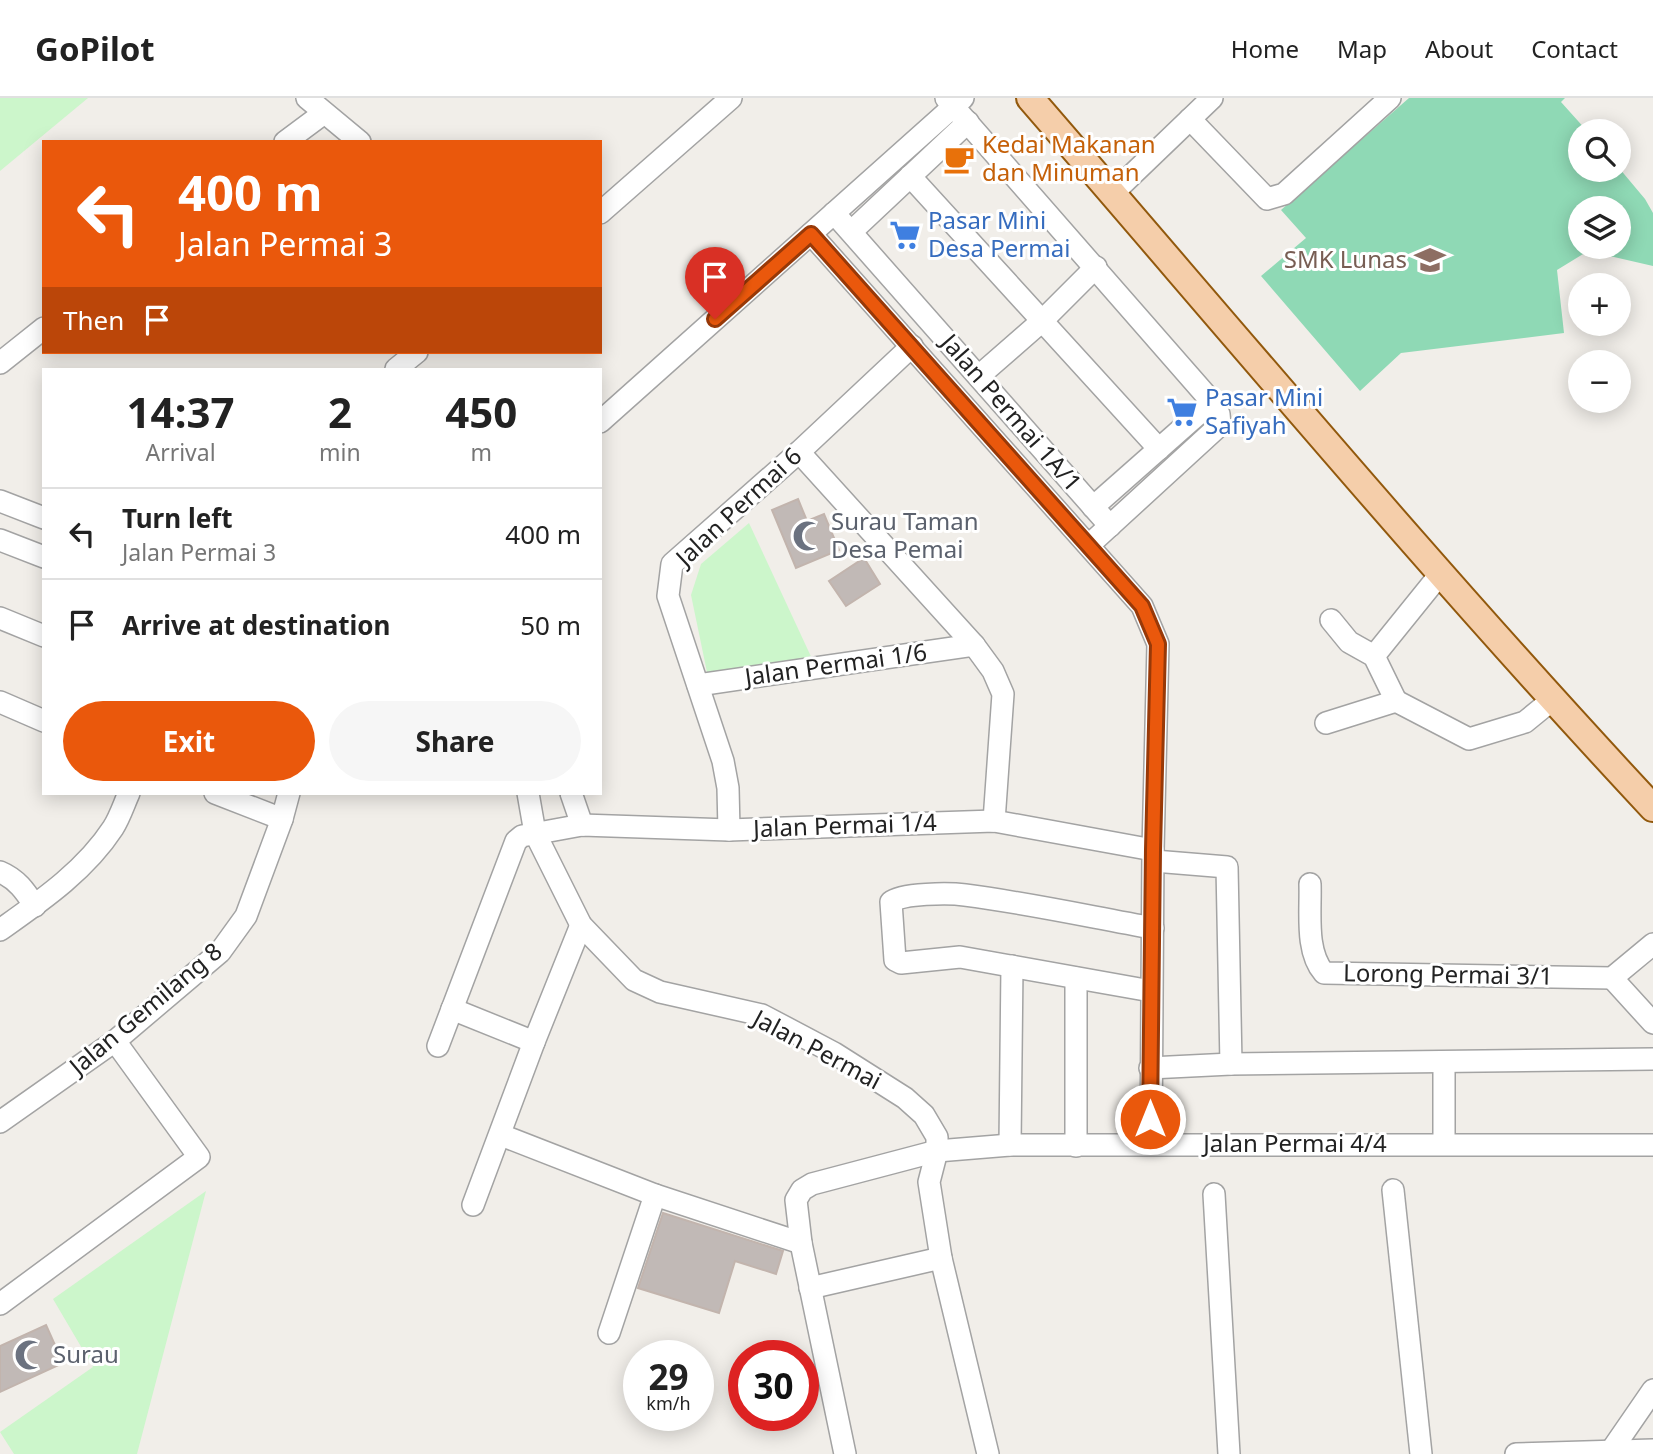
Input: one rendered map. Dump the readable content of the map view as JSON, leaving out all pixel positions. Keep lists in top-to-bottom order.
{
  "streets": {
    "street": [
      "Jalan Permai 1A/1",
      "Jalan Permai 6",
      "Jalan Permai 1/6",
      "Jalan Permai 1/4",
      "Lorong Permai 3/1",
      "Jalan Gemilang 8",
      "Jalan Permai",
      "Jalan Permai 4/4"
    ]
  },
  "crossings": [
    ["Jalan Permai 6", "Jalan Permai 1/6"],
    ["Jalan Permai 6", "Jalan Permai 1/4"],
    ["Jalan Permai 1/4", "Jalan Permai"],
    ["Jalan Permai", "Jalan Permai 4/4"]
  ],
  "places": {
    "cafe": ["Kedai Makanan dan Minuman"],
    "supermarket": ["Pasar Mini Desa Permai", "Pasar Mini Safiyah"],
    "school or university": ["SMK Lunas"],
    "mosque": ["Surau Taman Desa Pemai", "Surau"]
  },
  "page": {
    "header": "GoPilot",
    "nav": [
      "Home",
      "Map",
      "About",
      "Contact"
    ],
    "map_buttons": ["+", "−"],
    "turn": ["400 m", "Jalan Permai 3"],
    "then": "Then",
    "eta": [
      "14:37",
      "Arrival",
      "2",
      "min",
      "450",
      "m"
    ],
    "list": [
      {
        "name": "Turn left",
        "note": "Jalan Permai 3",
        "value": "400 m"
      },
      {
        "name": "Arrive at destination",
        "value": "50 m"
      }
    ],
    "buttons": ["Exit", "Share"],
    "speed": "29 km/h",
    "limit": "30"
  }
}
